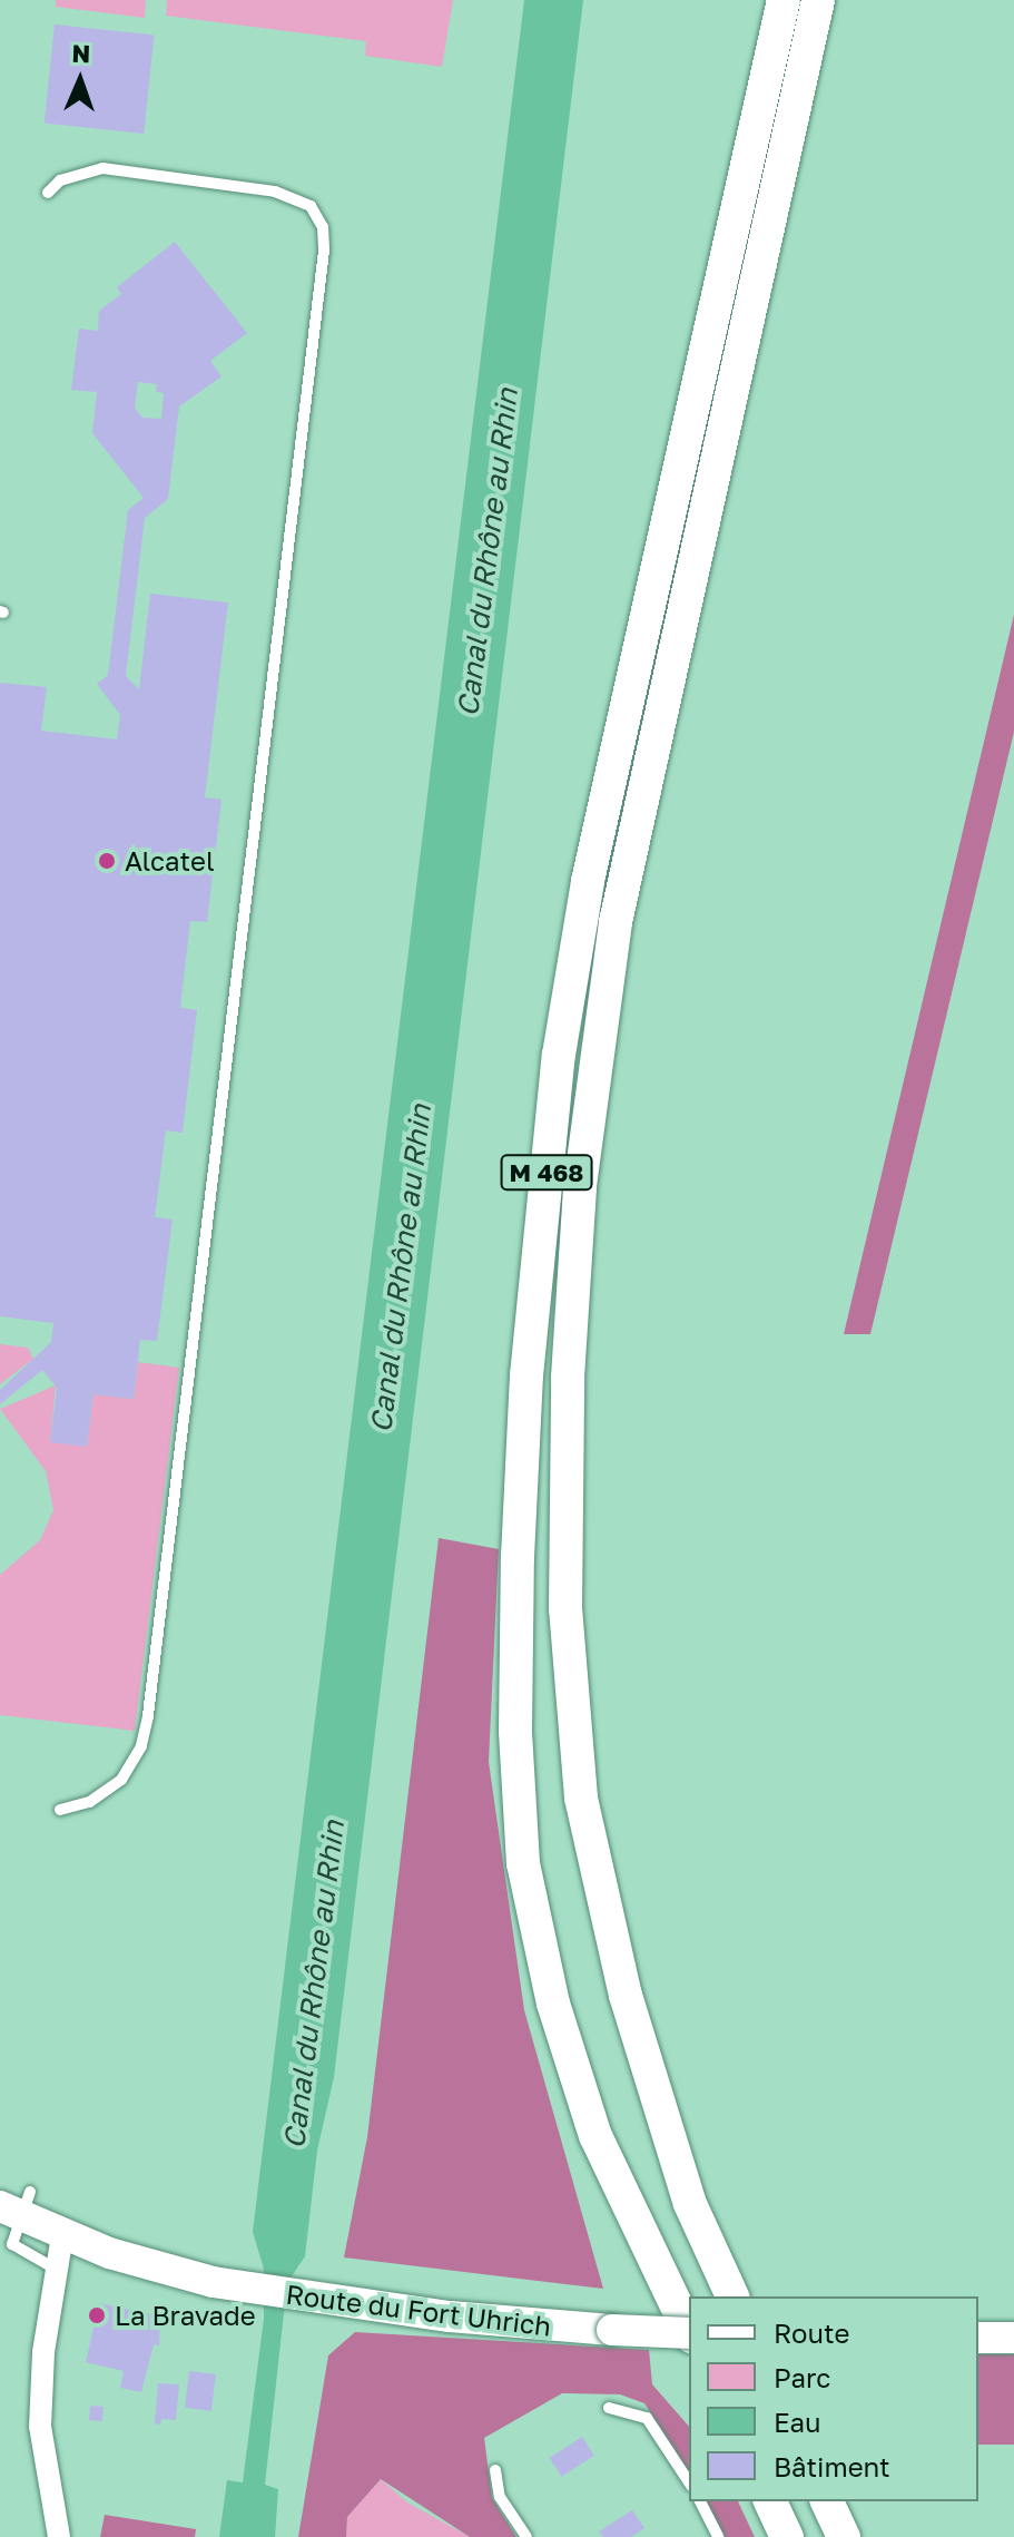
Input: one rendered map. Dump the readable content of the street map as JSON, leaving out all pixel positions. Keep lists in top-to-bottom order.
{
  "streets": {
    "main road": ["M 468"],
    "street": ["Route du Fort Uhrich"]
  },
  "water": ["Canal du Rhône au Rhin"],
  "places": ["Alcatel", "La Bravade"],
  "legend": [
    "Route",
    "Parc",
    "Eau",
    "Bâtiment"
  ],
  "north": "top"
}
